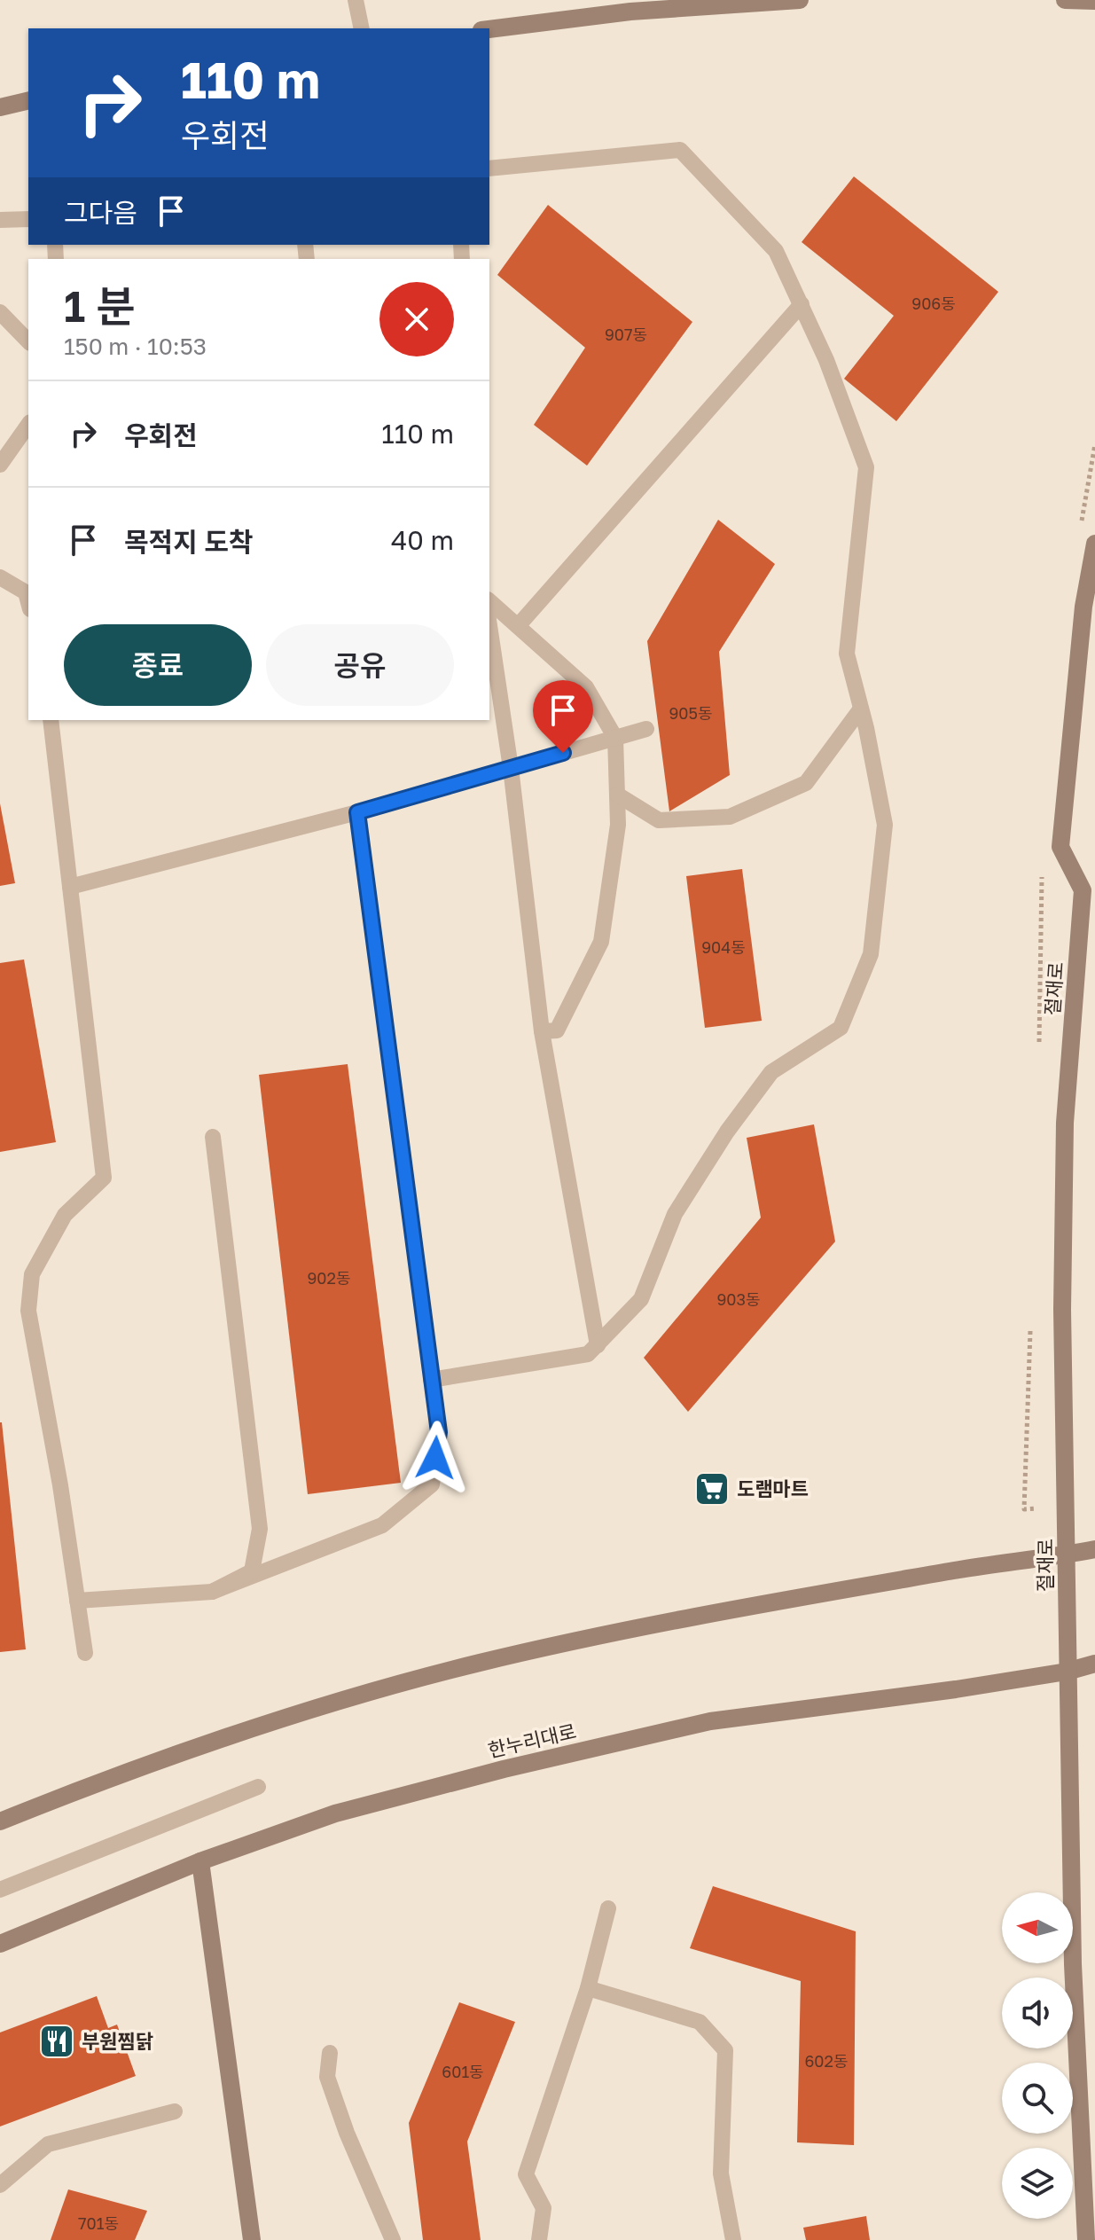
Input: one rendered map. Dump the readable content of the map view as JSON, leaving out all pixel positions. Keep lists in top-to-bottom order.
{
  "streets": {
    "street": ["절재로", "한누리대로"]
  },
  "crossings": [
    ["절재로", "한누리대로"]
  ],
  "places": {
    "supermarket": ["도램마트"],
    "restaurant": ["부원찜닭"]
  },
  "house_numbers": [
    "906동",
    "907동",
    "905동",
    "904동",
    "902동",
    "903동",
    "602동",
    "601동",
    "701동"
  ],
  "north": "left",
  "page": {
    "turn": ["110 m", "우회전"],
    "then": "그다음",
    "heading": ["1 분", "150 m · 10:53"],
    "list": [
      {
        "name": "우회전",
        "value": "110 m"
      },
      {
        "name": "목적지 도착",
        "value": "40 m"
      }
    ],
    "buttons": ["종료", "공유"]
  }
}
